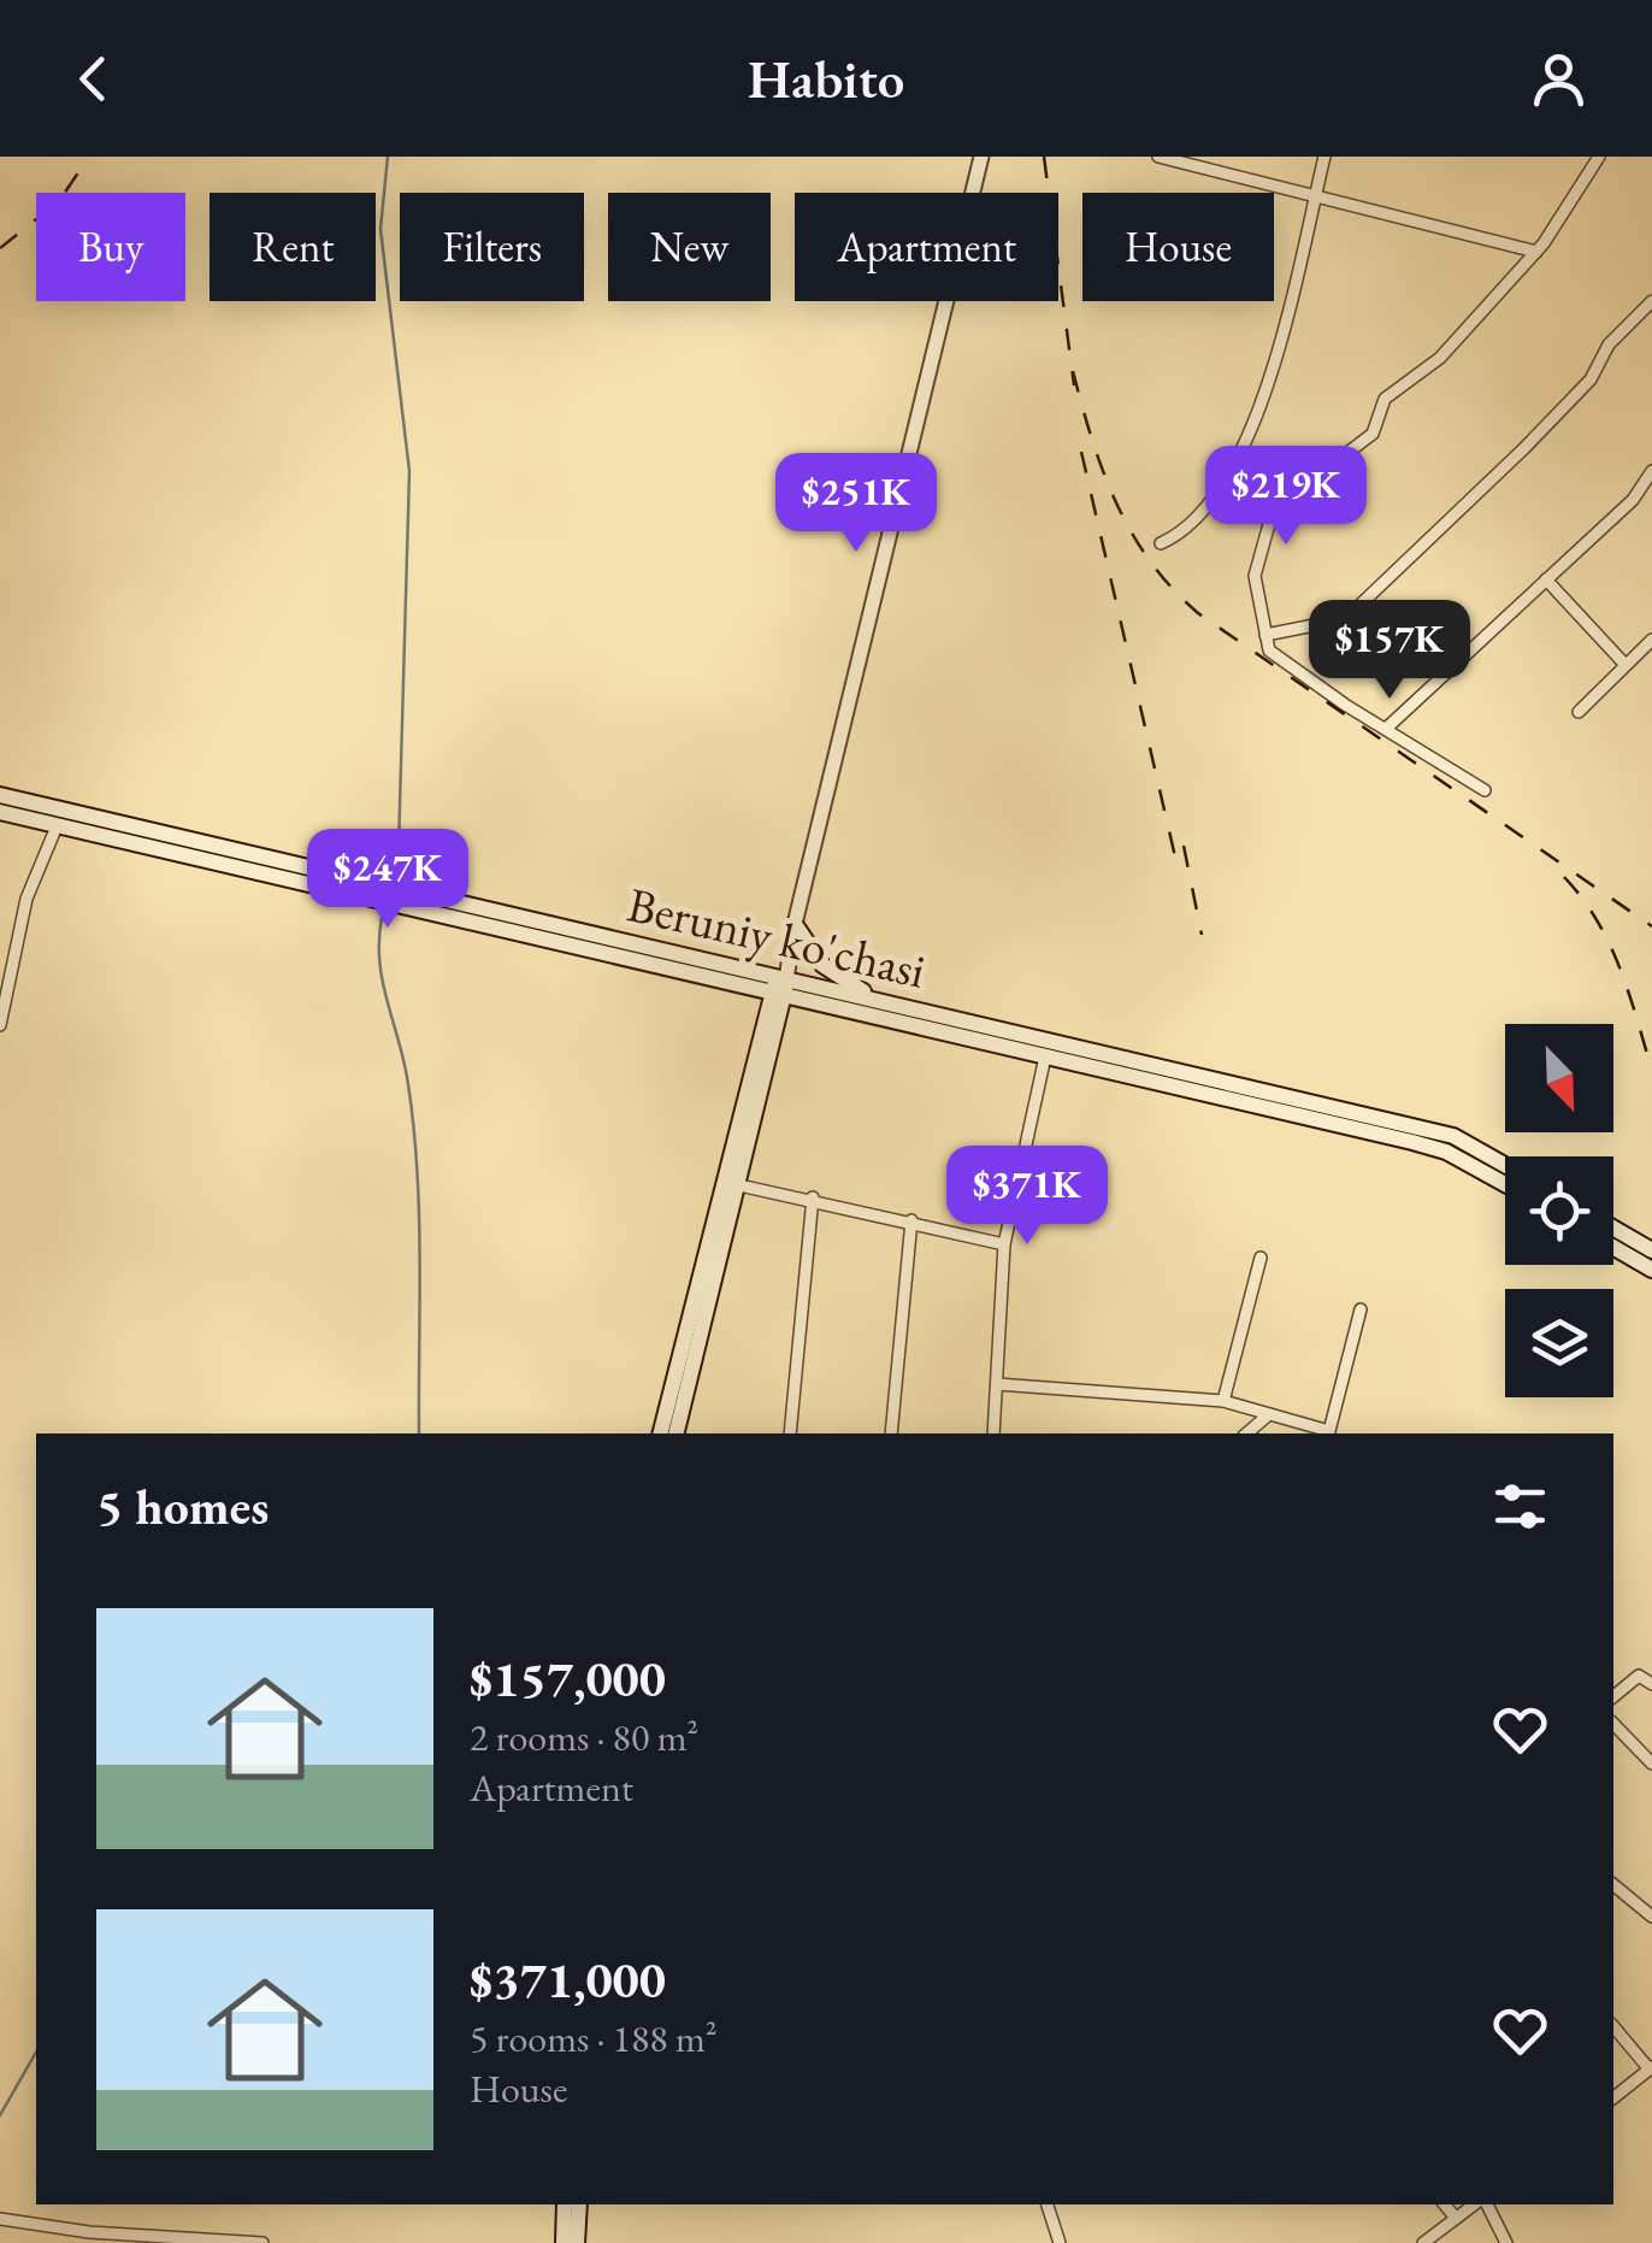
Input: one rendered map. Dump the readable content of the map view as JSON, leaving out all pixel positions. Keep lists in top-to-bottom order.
{
  "streets": {
    "main road": ["Beruniy ko'chasi"]
  },
  "north": "bottom right",
  "page": {
    "header": "Habito",
    "chip": [
      "Buy",
      "Rent",
      "Filters",
      "New",
      "Apartment",
      "House"
    ],
    "price": [
      "$219K",
      "$251K",
      "$157K",
      "$247K",
      "$371K"
    ],
    "heading": "5 homes",
    "list": [
      {
        "name": "$157,000",
        "note": "2 rooms · 80 m² · Apartment"
      },
      {
        "name": "$371,000",
        "note": "5 rooms · 188 m² · House"
      }
    ]
  }
}
